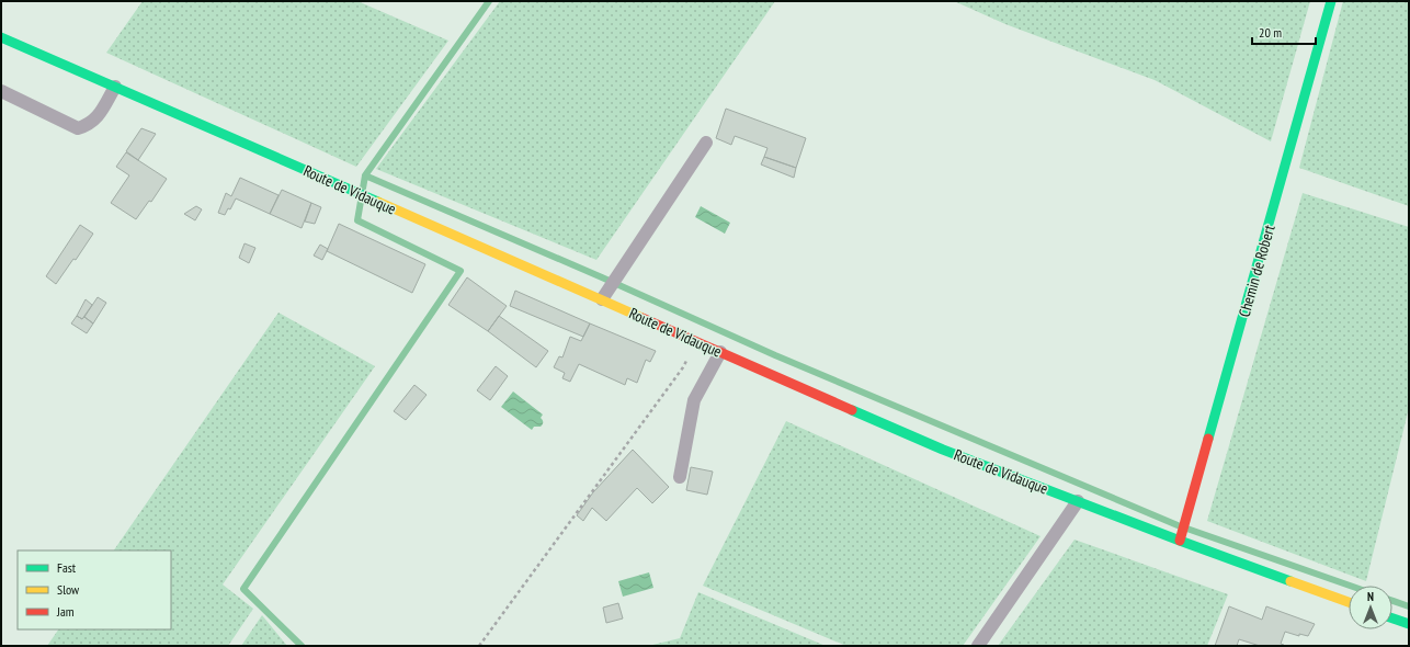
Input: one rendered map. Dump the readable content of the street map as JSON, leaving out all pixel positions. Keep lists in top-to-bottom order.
{
  "streets": {
    "street": ["Route de Vidauque", "Chemin de Robert"]
  },
  "crossings": [
    ["Route de Vidauque", "Chemin de Robert"]
  ],
  "legend": ["Fast", "Slow", "Jam"],
  "scale_bar": "20 m",
  "north": "top"
}
